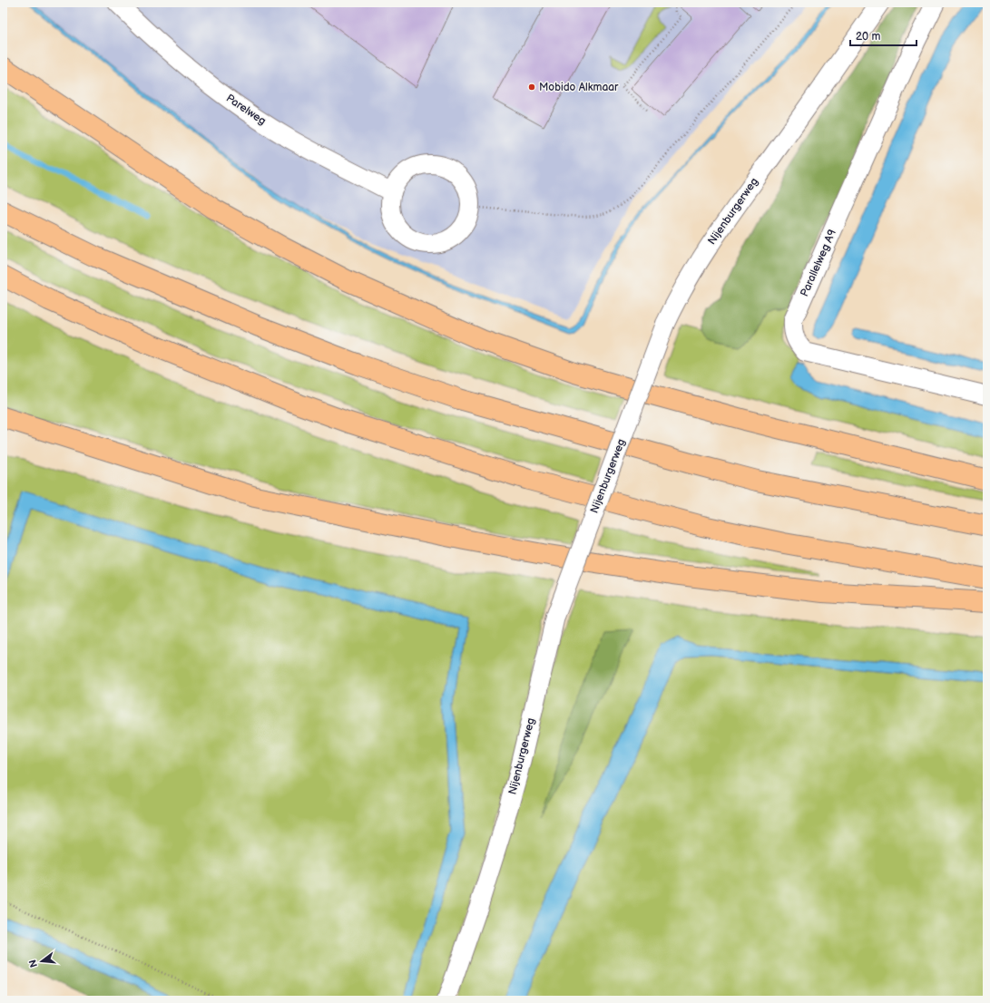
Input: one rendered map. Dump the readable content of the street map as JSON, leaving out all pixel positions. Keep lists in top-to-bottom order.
{
  "streets": {
    "street": ["Parelweg", "Nijenburgerweg", "Parallelweg A9"]
  },
  "places": ["Mobido Alkmaar"],
  "scale_bar": "20 m",
  "north": "left"
}
